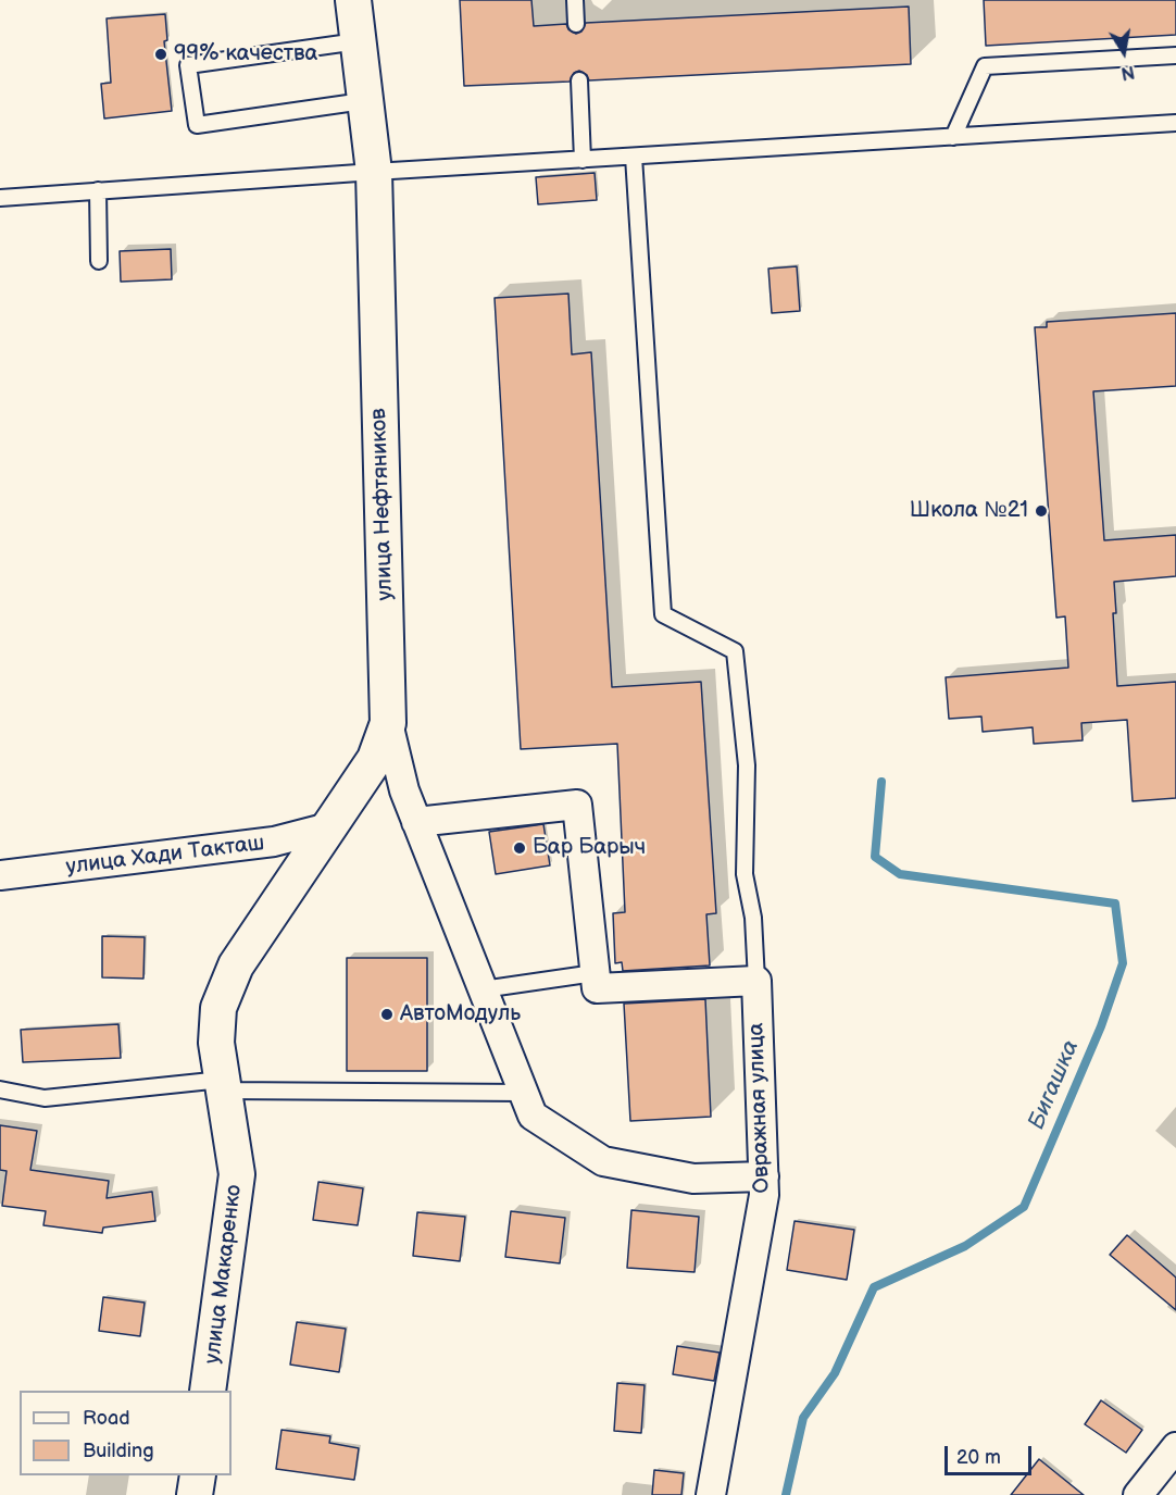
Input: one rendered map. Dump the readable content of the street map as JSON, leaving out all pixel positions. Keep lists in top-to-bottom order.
{
  "streets": {
    "street": [
      "улица Нефтяников",
      "улица Хади Такташ",
      "Овражная улица",
      "улица Макаренко"
    ]
  },
  "crossings": [
    ["улица Нефтяников", "улица Хади Такташ"],
    ["улица Нефтяников", "улица Макаренко"]
  ],
  "water": ["Бигашка"],
  "places": [
    "99% качества",
    "Школа №21",
    "Бар Барыч",
    "АвтоМодуль"
  ],
  "legend": ["Road", "Building"],
  "scale_bar": "20 m",
  "north": "bottom"
}
